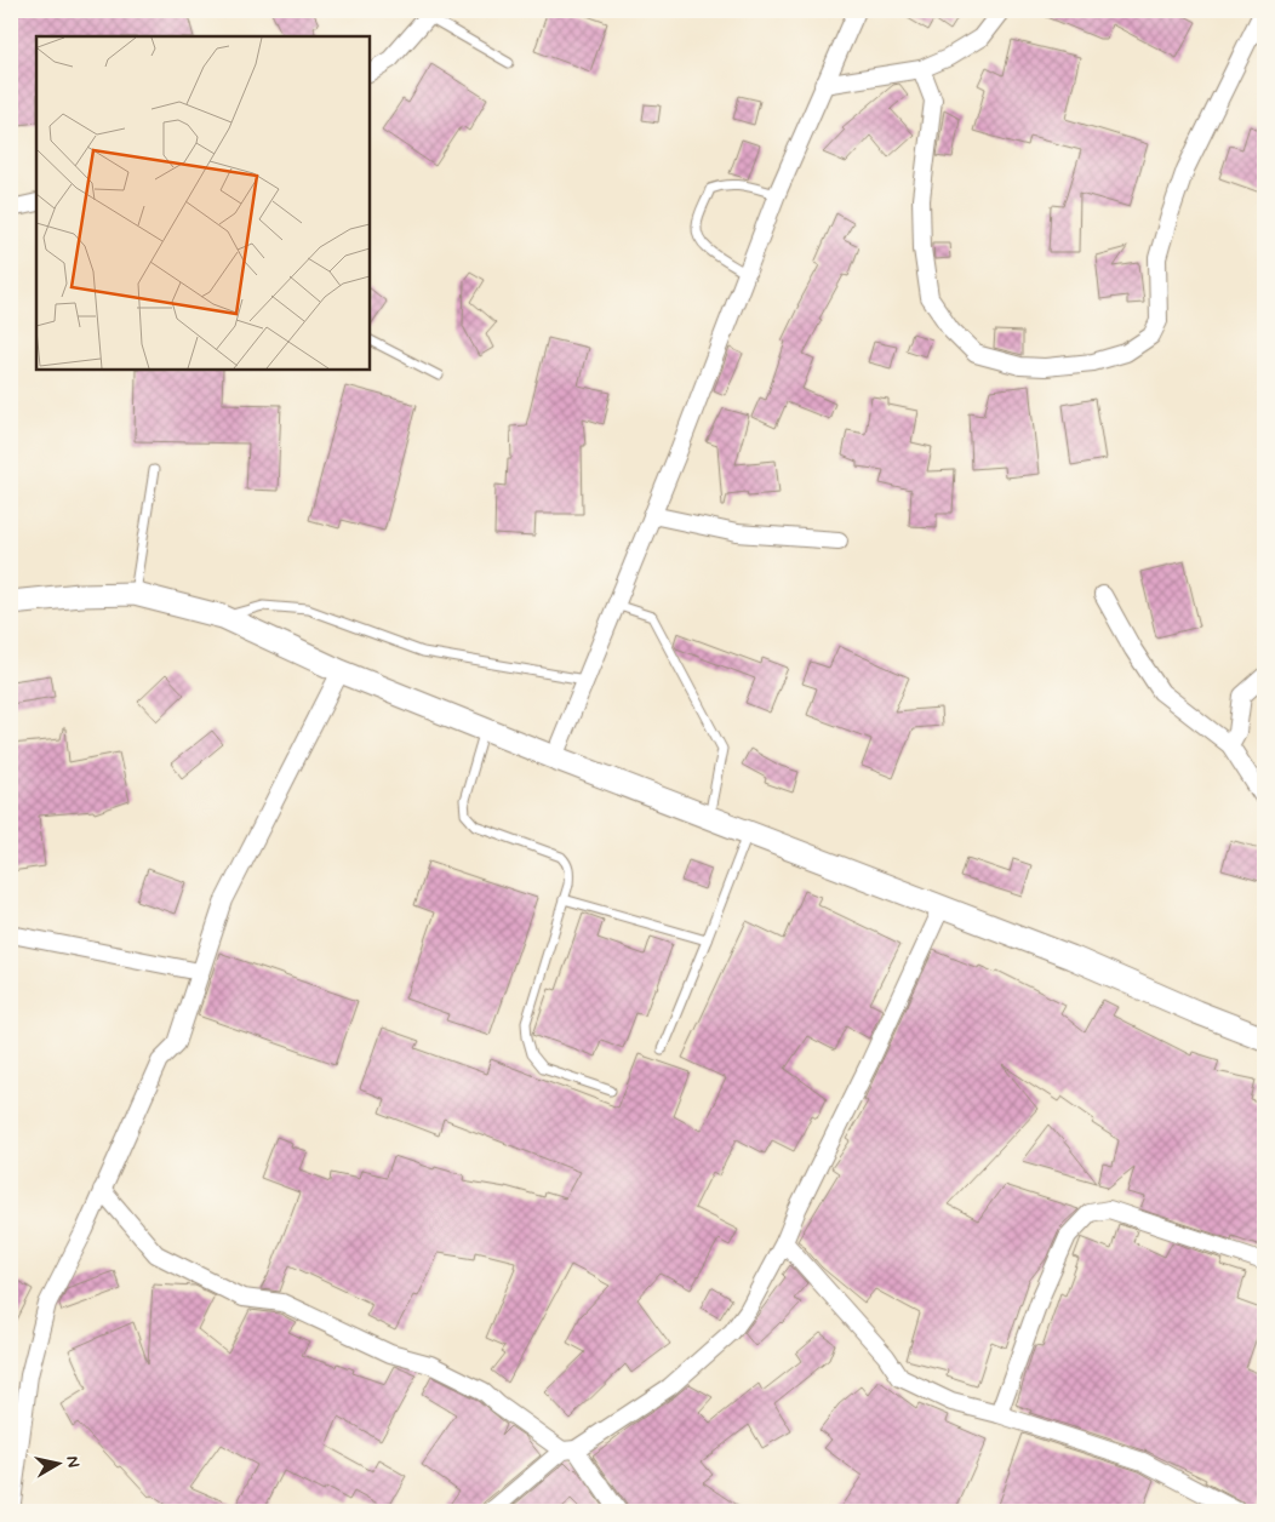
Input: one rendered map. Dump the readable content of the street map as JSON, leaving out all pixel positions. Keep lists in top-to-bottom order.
{
  "north": "right"
}
